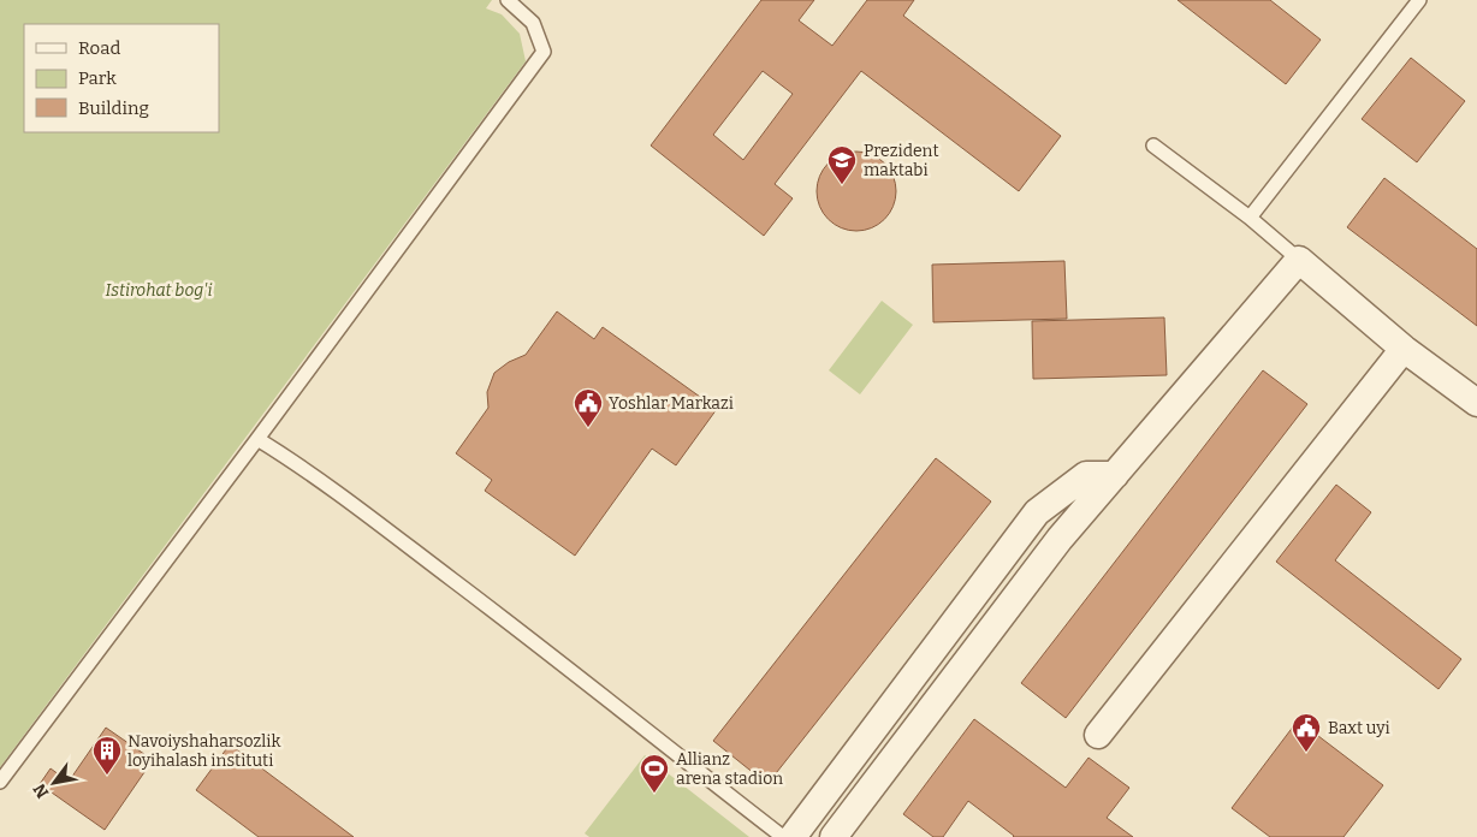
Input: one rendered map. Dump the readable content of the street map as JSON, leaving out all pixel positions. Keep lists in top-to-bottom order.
{
  "parks": ["Istirohat bog'i"],
  "places": {
    "school or university": ["Prezident maktabi"],
    "public building": ["Yoshlar Markazi", "Baxt uyi"],
    "building": ["Navoiyshaharsozlik loyihalash instituti"],
    "sports": ["Allianz arena stadion"]
  },
  "legend": ["Road", "Park", "Building"],
  "north": "bottom left"
}
